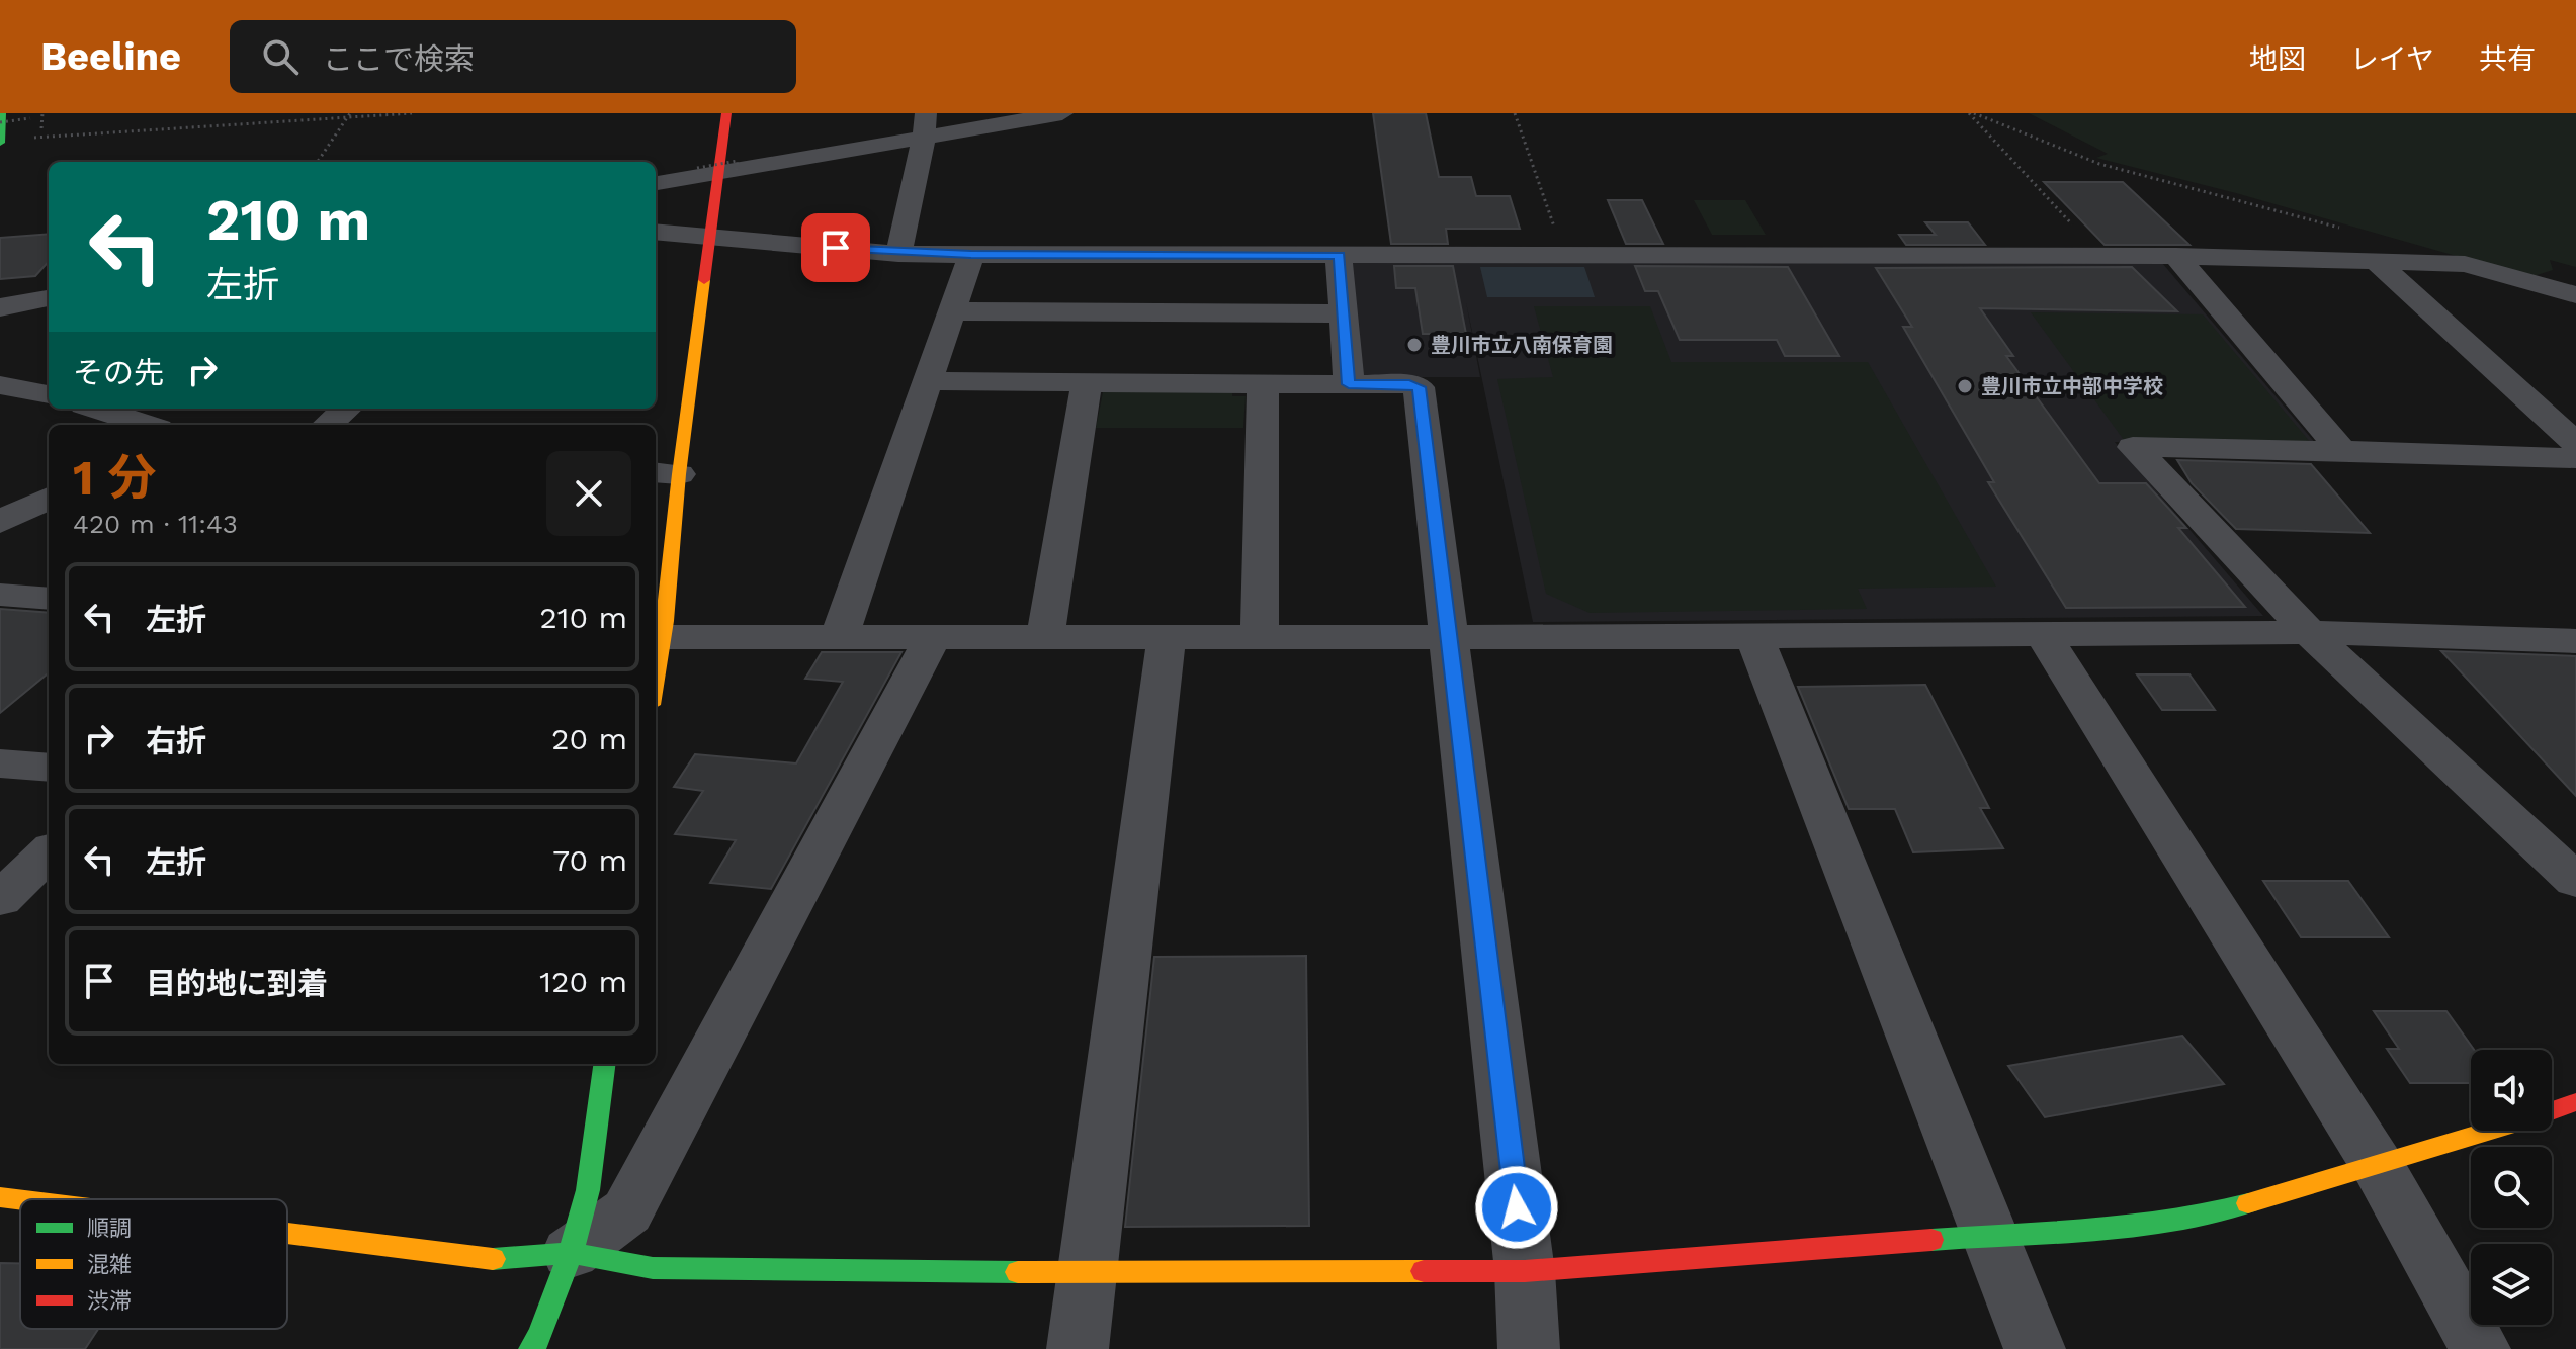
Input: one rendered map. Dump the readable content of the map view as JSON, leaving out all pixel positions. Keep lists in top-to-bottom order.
{
  "places": ["豊川市立八南保育園", "豊川市立中部中学校"],
  "legend": ["順調", "混雑", "渋滞"],
  "page": {
    "header": "Beeline",
    "search": "ここで検索",
    "nav": ["地図", "レイヤ", "共有"],
    "turn": ["210 m", "左折"],
    "then": "その先",
    "heading": ["1 分", "420 m · 11:43"],
    "list": [
      {
        "name": "左折",
        "value": "210 m"
      },
      {
        "name": "右折",
        "value": "20 m"
      },
      {
        "name": "左折",
        "value": "70 m"
      },
      {
        "name": "目的地に到着",
        "value": "120 m"
      }
    ]
  }
}
